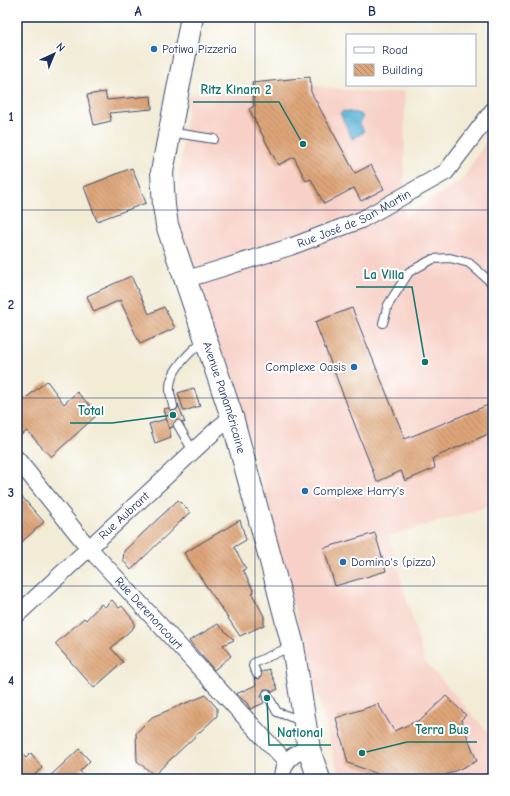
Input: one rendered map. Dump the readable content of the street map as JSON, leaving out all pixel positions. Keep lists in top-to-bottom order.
{
  "streets": {
    "main road": ["Avenue Panaméricaine"],
    "street": ["Rue José de San Martin", "Rue Aubrant", "Rue Derenoncourt"]
  },
  "crossings": [
    ["Rue José de San Martin", "Avenue Panaméricaine"],
    ["Avenue Panaméricaine", "Rue Aubrant"],
    ["Rue Aubrant", "Rue Derenoncourt"]
  ],
  "places": [
    "Potiwa Pizzeria",
    "Ritz Kinam 2",
    "La Villa",
    "Complexe Oasis",
    "Total",
    "Complexe Harry's",
    "Domino's (pizza)",
    "National",
    "Terra Bus"
  ],
  "legend": ["Road", "Building"],
  "north": "top right",
  "grid": {
    "columns": ["A", "B"],
    "rows": [
      "1",
      "2",
      "3",
      "4"
    ]
  }
}
